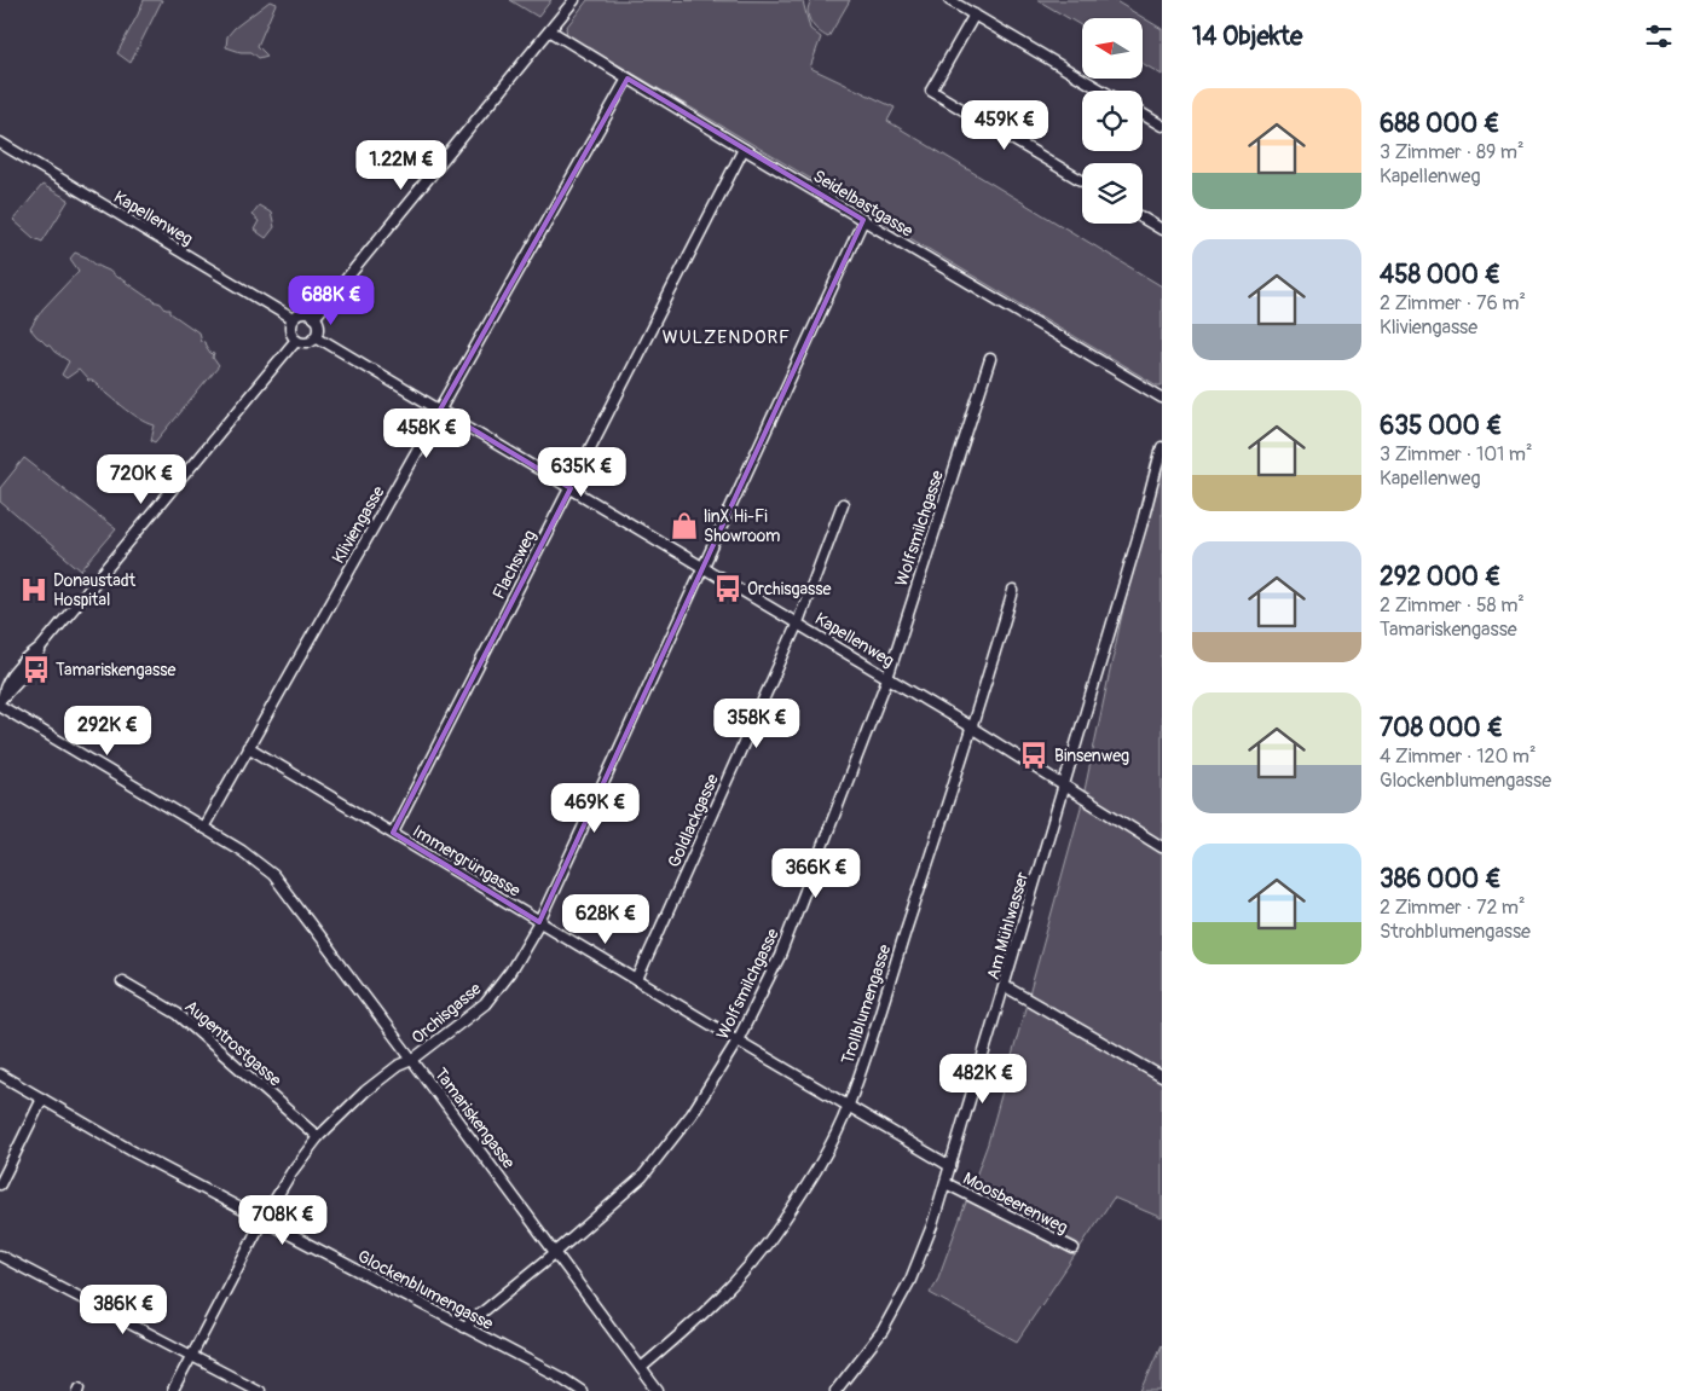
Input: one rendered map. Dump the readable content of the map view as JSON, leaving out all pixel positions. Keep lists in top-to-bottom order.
{
  "streets": {
    "street": [
      "Seidelbastgasse",
      "Kapellenweg",
      "Kliviengasse",
      "Wolfsmilchgasse",
      "Flachsweg",
      "Goldlackgasse",
      "Immergrüngasse",
      "Am Mühlwasser",
      "Trollblumengasse",
      "Orchisgasse",
      "Augentrostgasse",
      "Tamariskengasse",
      "Moosbeerenweg",
      "Glockenblumengasse"
    ]
  },
  "crossings": [
    ["Seidelbastgasse", "Kliviengasse"],
    ["Seidelbastgasse", "Flachsweg"],
    ["Seidelbastgasse", "Orchisgasse"],
    ["Kapellenweg", "Kliviengasse"],
    ["Kapellenweg", "Wolfsmilchgasse"],
    ["Kapellenweg", "Flachsweg"],
    ["Kapellenweg", "Goldlackgasse"],
    ["Kapellenweg", "Am Mühlwasser"],
    ["Kapellenweg", "Trollblumengasse"],
    ["Kapellenweg", "Orchisgasse"],
    ["Kliviengasse", "Immergrüngasse"],
    ["Kliviengasse", "Tamariskengasse"],
    ["Wolfsmilchgasse", "Immergrüngasse"],
    ["Wolfsmilchgasse", "Tamariskengasse"],
    ["Wolfsmilchgasse", "Glockenblumengasse"],
    ["Flachsweg", "Immergrüngasse"],
    ["Goldlackgasse", "Immergrüngasse"],
    ["Immergrüngasse", "Am Mühlwasser"],
    ["Immergrüngasse", "Trollblumengasse"],
    ["Immergrüngasse", "Orchisgasse"],
    ["Am Mühlwasser", "Moosbeerenweg"],
    ["Trollblumengasse", "Tamariskengasse"],
    ["Orchisgasse", "Augentrostgasse"],
    ["Orchisgasse", "Tamariskengasse"],
    ["Orchisgasse", "Glockenblumengasse"]
  ],
  "districts": ["WULZENDORF"],
  "places": {
    "shop": ["linX Hi-Fi Showroom"],
    "bus stop": ["Orchisgasse", "Tamariskengasse", "Binsenweg"],
    "hospital": ["Donaustadt Hospital"]
  },
  "north": "left",
  "page": {
    "heading": "14 Objekte",
    "list": [
      {
        "name": "688 000 €",
        "note": "3 Zimmer · 89 m² · Kapellenweg"
      },
      {
        "name": "458 000 €",
        "note": "2 Zimmer · 76 m² · Kliviengasse"
      },
      {
        "name": "635 000 €",
        "note": "3 Zimmer · 101 m² · Kapellenweg"
      },
      {
        "name": "292 000 €",
        "note": "2 Zimmer · 58 m² · Tamariskengasse"
      },
      {
        "name": "708 000 €",
        "note": "4 Zimmer · 120 m² · Glockenblumengasse"
      },
      {
        "name": "386 000 €",
        "note": "2 Zimmer · 72 m² · Strohblumengasse"
      }
    ],
    "price": [
      "459K €",
      "1.22M €",
      "688K €",
      "458K €",
      "635K €",
      "720K €",
      "358K €",
      "292K €",
      "469K €",
      "366K €",
      "628K €",
      "482K €",
      "708K €",
      "386K €"
    ]
  }
}
